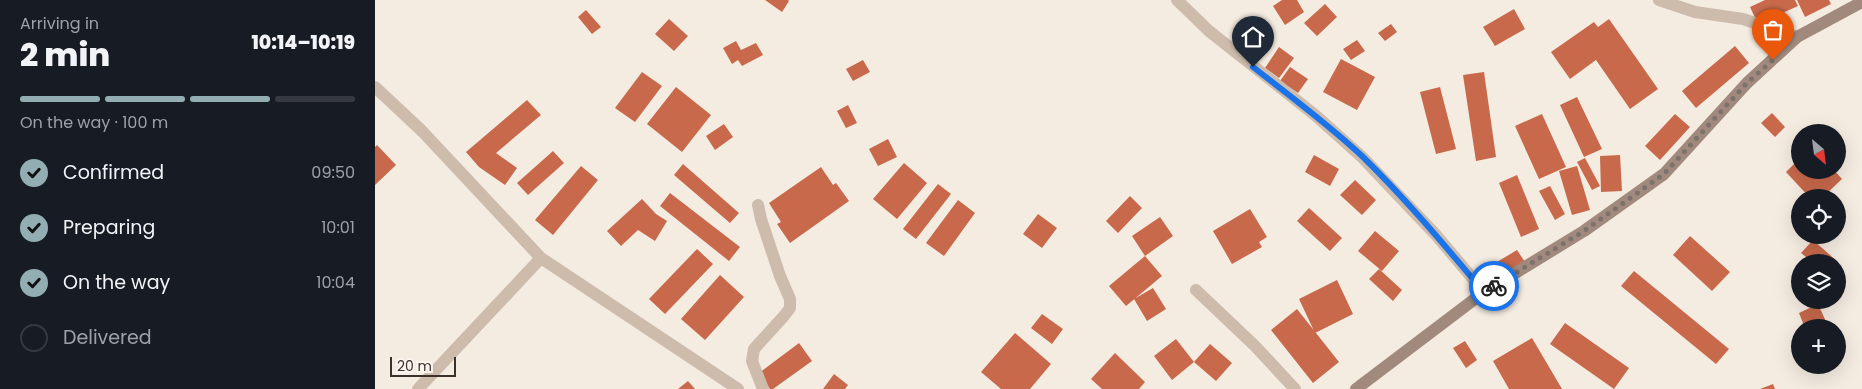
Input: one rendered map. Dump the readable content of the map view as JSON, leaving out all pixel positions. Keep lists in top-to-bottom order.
{
  "scale_bar": "20 m",
  "north": "bottom right",
  "page": {
    "heading": ["2 min", "Arriving in", "10:14–10:19"],
    "bar": "On the way · 100 m",
    "map_buttons": "+",
    "list": [
      ["Confirmed", "09:50"],
      ["Preparing", "10:01"],
      ["On the way", "10:04"],
      "Delivered"
    ],
    "scale": "20 m"
  }
}
